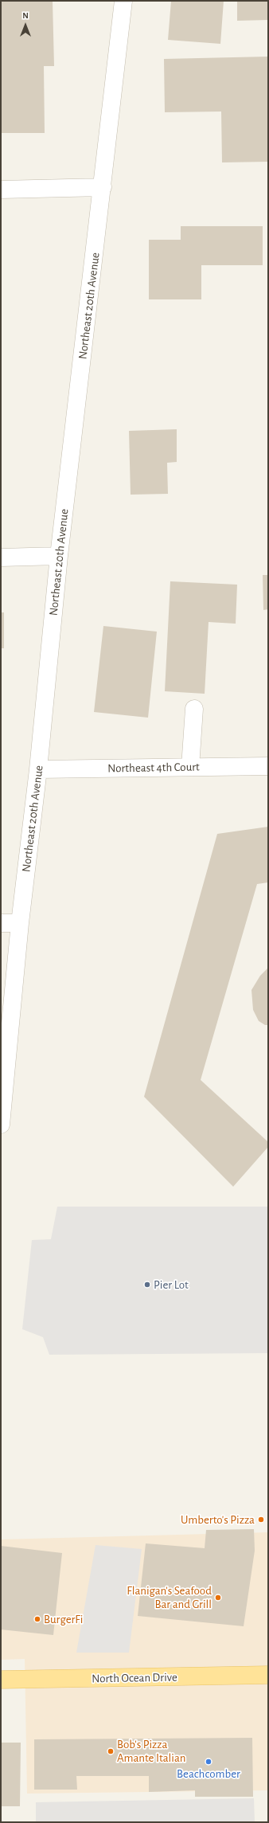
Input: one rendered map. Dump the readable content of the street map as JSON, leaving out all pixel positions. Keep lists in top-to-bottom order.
{
  "streets": {
    "main road": ["North Ocean Drive"],
    "street": ["Northeast 20th Avenue", "Northeast 4th Court"]
  },
  "crossings": [
    ["Northeast 20th Avenue", "Northeast 4th Court"]
  ],
  "places": [
    "Pier Lot",
    "Umberto's Pizza",
    "Flanigan's Seafood Bar and Grill",
    "BurgerFi",
    "Bob's Pizza Amante Italian",
    "Beachcomber"
  ],
  "north": "top"
}
